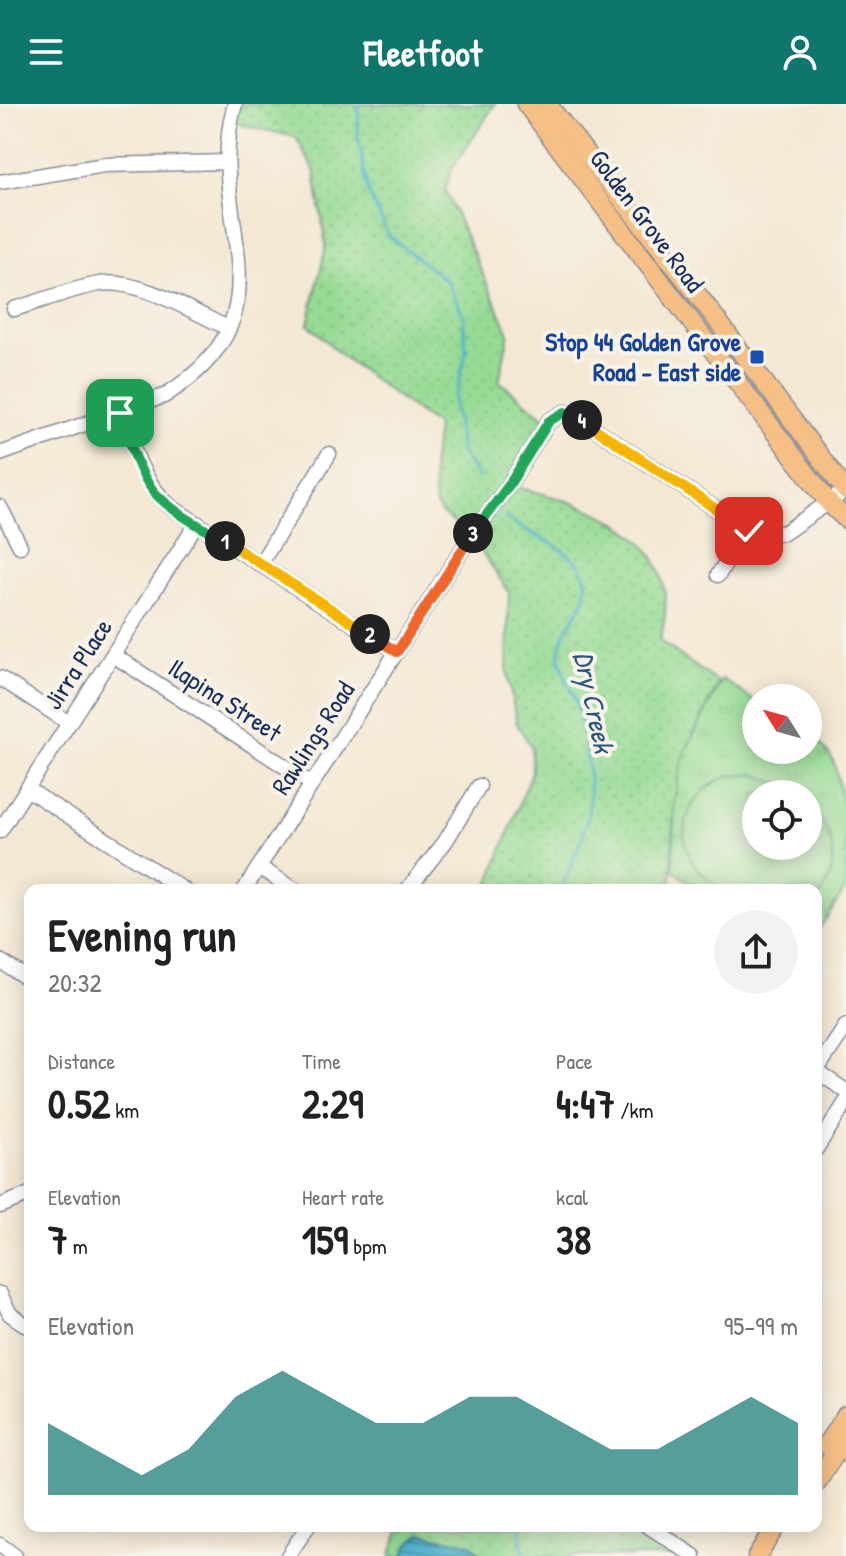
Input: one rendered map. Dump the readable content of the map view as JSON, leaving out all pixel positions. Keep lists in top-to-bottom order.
{
  "streets": {
    "main road": ["Golden Grove Road"],
    "street": ["Jirra Place", "Ilapina Street", "Rawlings Road"]
  },
  "crossings": [
    ["Jirra Place", "Ilapina Street"],
    ["Ilapina Street", "Rawlings Road"]
  ],
  "water": ["Dry Creek"],
  "places": {
    "transit": ["Stop 44 Golden Grove Road - East side"]
  },
  "north": "top left",
  "page": {
    "header": "Fleetfoot",
    "pins": [
      "4",
      "3",
      "1",
      "2"
    ],
    "heading": ["Evening run", "20:32"],
    "stats": [
      ["Distance", "0.52 km"],
      ["Time", "2:29"],
      ["Pace", "4:47 /km"],
      ["Elevation", "7 m"],
      ["Heart rate", "159 bpm"],
      ["kcal", "38"]
    ],
    "chart": ["Elevation", "95–99 m"]
  }
}
